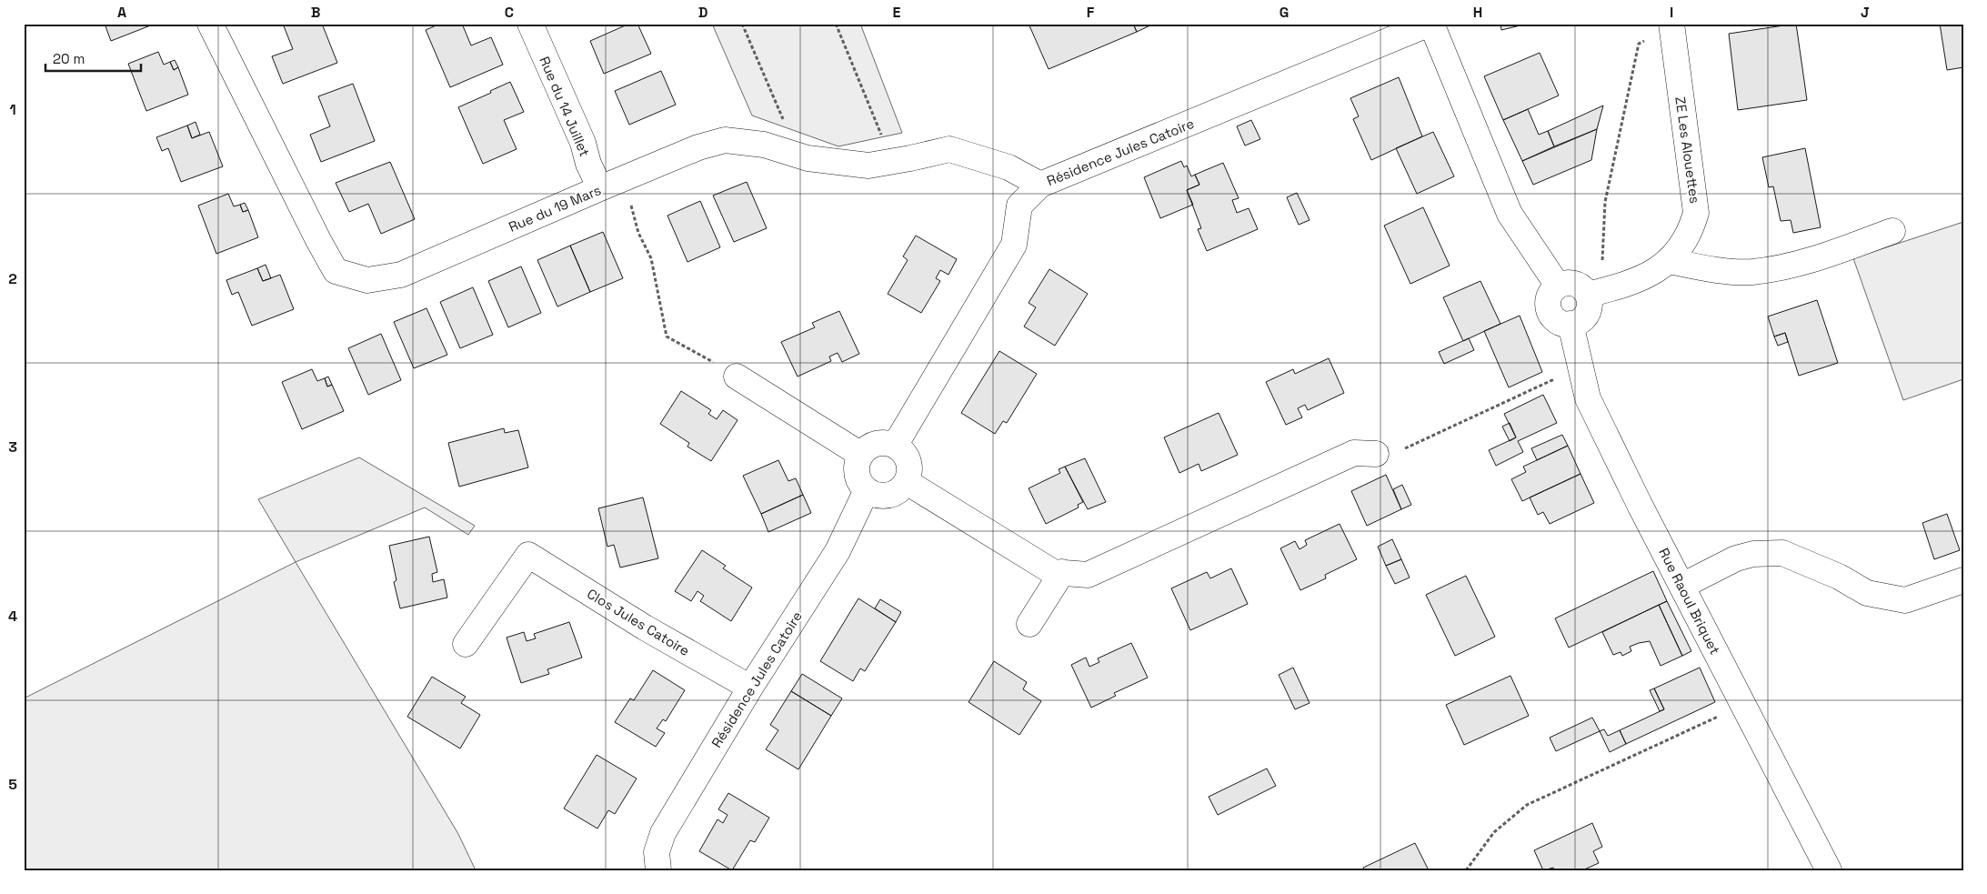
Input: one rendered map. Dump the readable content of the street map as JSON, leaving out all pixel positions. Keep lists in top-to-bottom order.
{
  "streets": {
    "street": [
      "Rue du 14 Juillet",
      "ZE Les Alouettes",
      "Résidence Jules Catoire",
      "Rue du 19 Mars",
      "Rue Raoul Briquet",
      "Clos Jules Catoire"
    ]
  },
  "crossings": [
    ["Rue du 14 Juillet", "Rue du 19 Mars"],
    ["Résidence Jules Catoire", "Rue du 19 Mars"],
    ["Résidence Jules Catoire", "Clos Jules Catoire"]
  ],
  "scale_bar": "20 m",
  "grid": {
    "columns": [
      "A",
      "B",
      "C",
      "D",
      "E",
      "F",
      "G",
      "H",
      "I",
      "J"
    ],
    "rows": [
      "1",
      "2",
      "3",
      "4",
      "5"
    ]
  }
}
